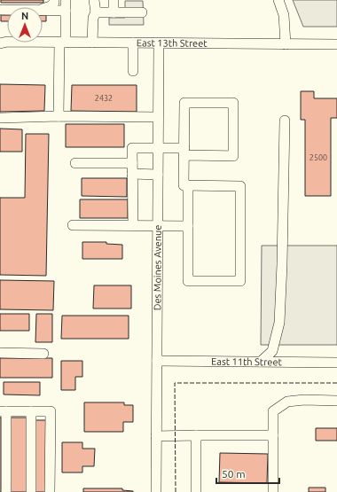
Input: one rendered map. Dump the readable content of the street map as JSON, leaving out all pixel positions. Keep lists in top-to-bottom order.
{
  "streets": {
    "street": ["East 13th Street", "Des Moines Avenue", "East 11th Street"]
  },
  "crossings": [
    ["East 13th Street", "Des Moines Avenue"],
    ["Des Moines Avenue", "East 11th Street"]
  ],
  "house_numbers": ["2432", "2500"],
  "scale_bar": "50 m",
  "north": "top"
}
